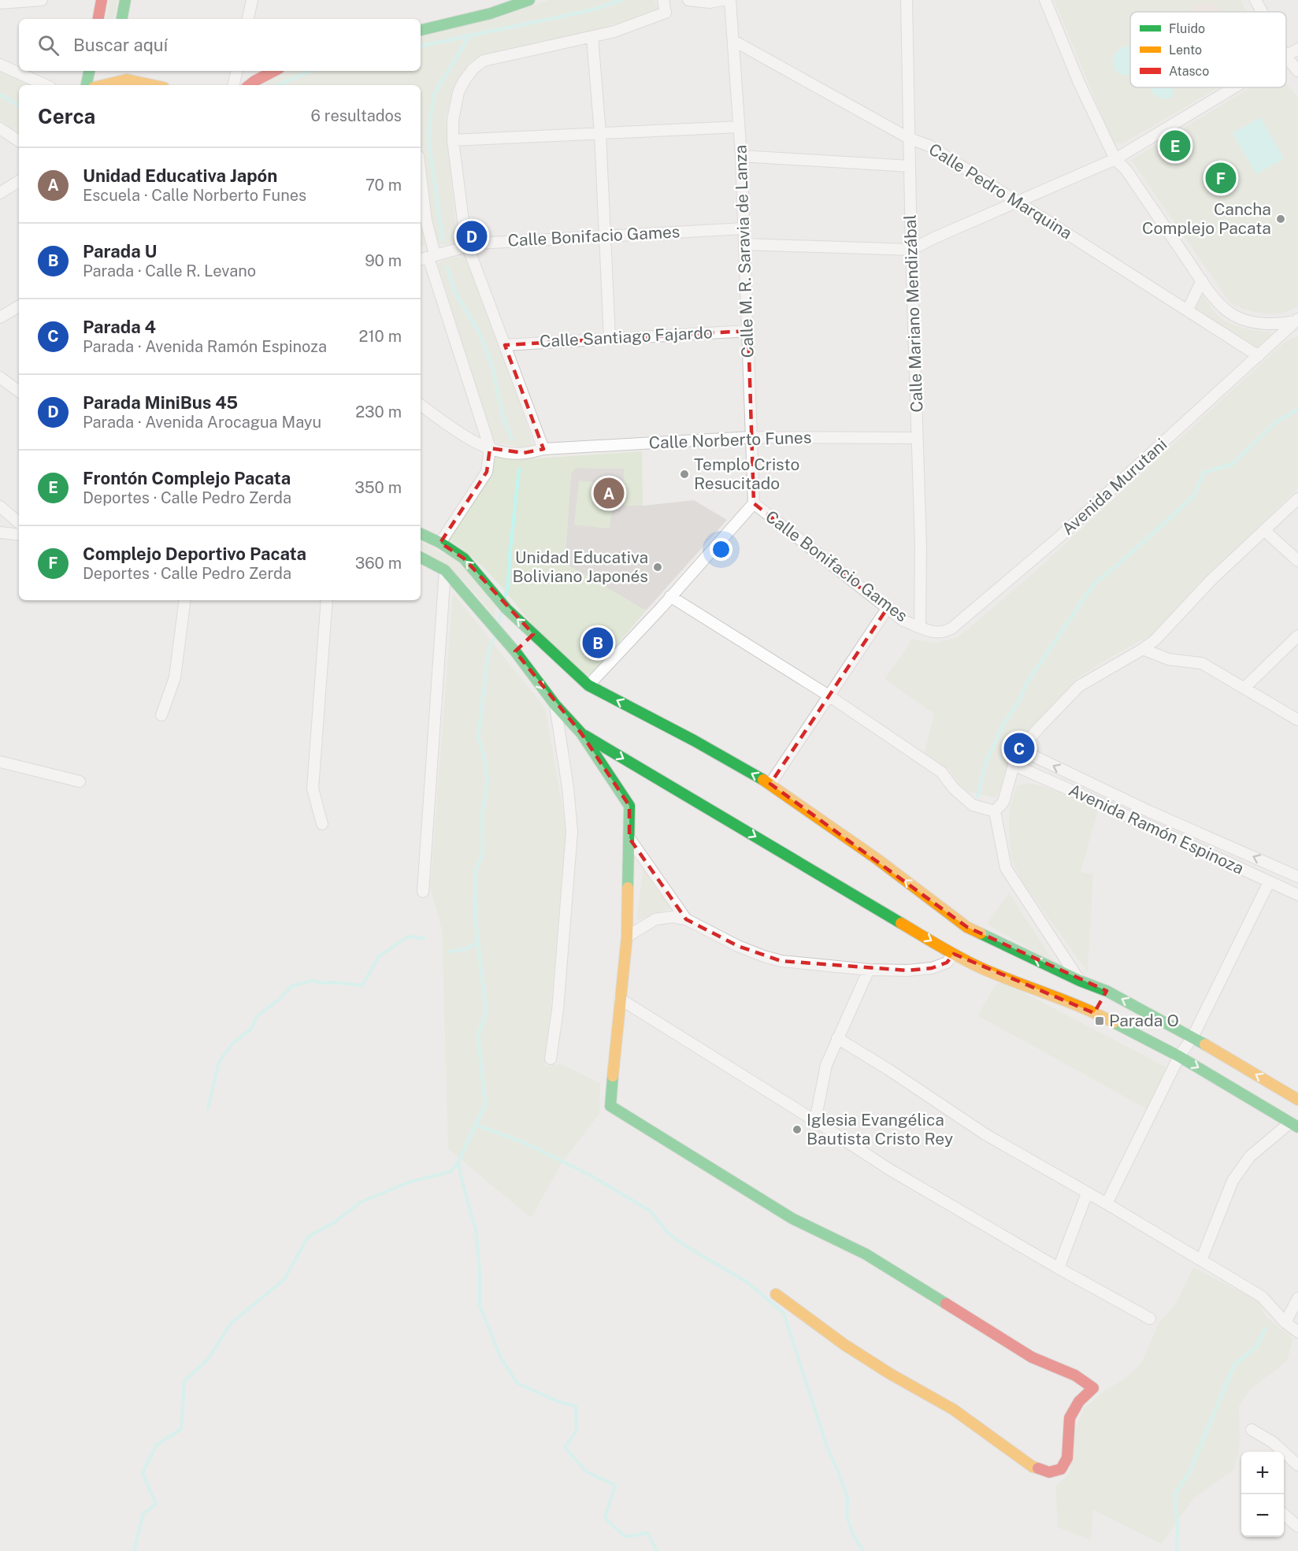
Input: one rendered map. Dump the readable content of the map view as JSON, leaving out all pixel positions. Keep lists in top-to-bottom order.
{
  "streets": {
    "street": [
      "Calle Pedro Marquina",
      "Calle Bonifacio Games",
      "Calle M. R. Saravia de Lanza",
      "Calle Mariano Mendizábal",
      "Calle Santiago Fajardo",
      "Calle Norberto Funes",
      "Avenida Murutani",
      "Avenida Ramón Espinoza"
    ]
  },
  "crossings": [
    ["Calle Pedro Marquina", "Calle M. R. Saravia de Lanza"],
    ["Calle Pedro Marquina", "Calle Mariano Mendizábal"],
    ["Calle Pedro Marquina", "Avenida Murutani"],
    ["Calle Bonifacio Games", "Calle M. R. Saravia de Lanza"],
    ["Calle Bonifacio Games", "Calle Mariano Mendizábal"],
    ["Calle Bonifacio Games", "Avenida Murutani"],
    ["Calle M. R. Saravia de Lanza", "Calle Santiago Fajardo"],
    ["Calle M. R. Saravia de Lanza", "Calle Norberto Funes"],
    ["Calle Mariano Mendizábal", "Calle Norberto Funes"],
    ["Calle Mariano Mendizábal", "Avenida Murutani"]
  ],
  "places": {
    "other": [
      "Cancha Complejo Pacata",
      "Templo Cristo Resucitado",
      "Unidad Educativa Boliviano Japonés",
      "Iglesia Evangélica Bautista Cristo Rey"
    ],
    "transit": ["Parada O"]
  },
  "legend": ["Fluido", "Lento", "Atasco"],
  "page": {
    "search": "Buscar aquí",
    "heading": ["Cerca", "6 resultados"],
    "pins": [
      "E",
      "F",
      "D",
      "A",
      "B",
      "C"
    ],
    "list": [
      {
        "mark": "A",
        "name": "Unidad Educativa Japón",
        "note": "Escuela · Calle Norberto Funes",
        "value": "70 m"
      },
      {
        "mark": "B",
        "name": "Parada U",
        "note": "Parada · Calle R. Levano",
        "value": "90 m"
      },
      {
        "mark": "C",
        "name": "Parada 4",
        "note": "Parada · Avenida Ramón Espinoza",
        "value": "210 m"
      },
      {
        "mark": "D",
        "name": "Parada MiniBus 45",
        "note": "Parada · Avenida Arocagua Mayu",
        "value": "230 m"
      },
      {
        "mark": "E",
        "name": "Frontón Complejo Pacata",
        "note": "Deportes · Calle Pedro Zerda",
        "value": "350 m"
      },
      {
        "mark": "F",
        "name": "Complejo Deportivo Pacata",
        "note": "Deportes · Calle Pedro Zerda",
        "value": "360 m"
      }
    ],
    "map_buttons": ["+", "−"]
  }
}
